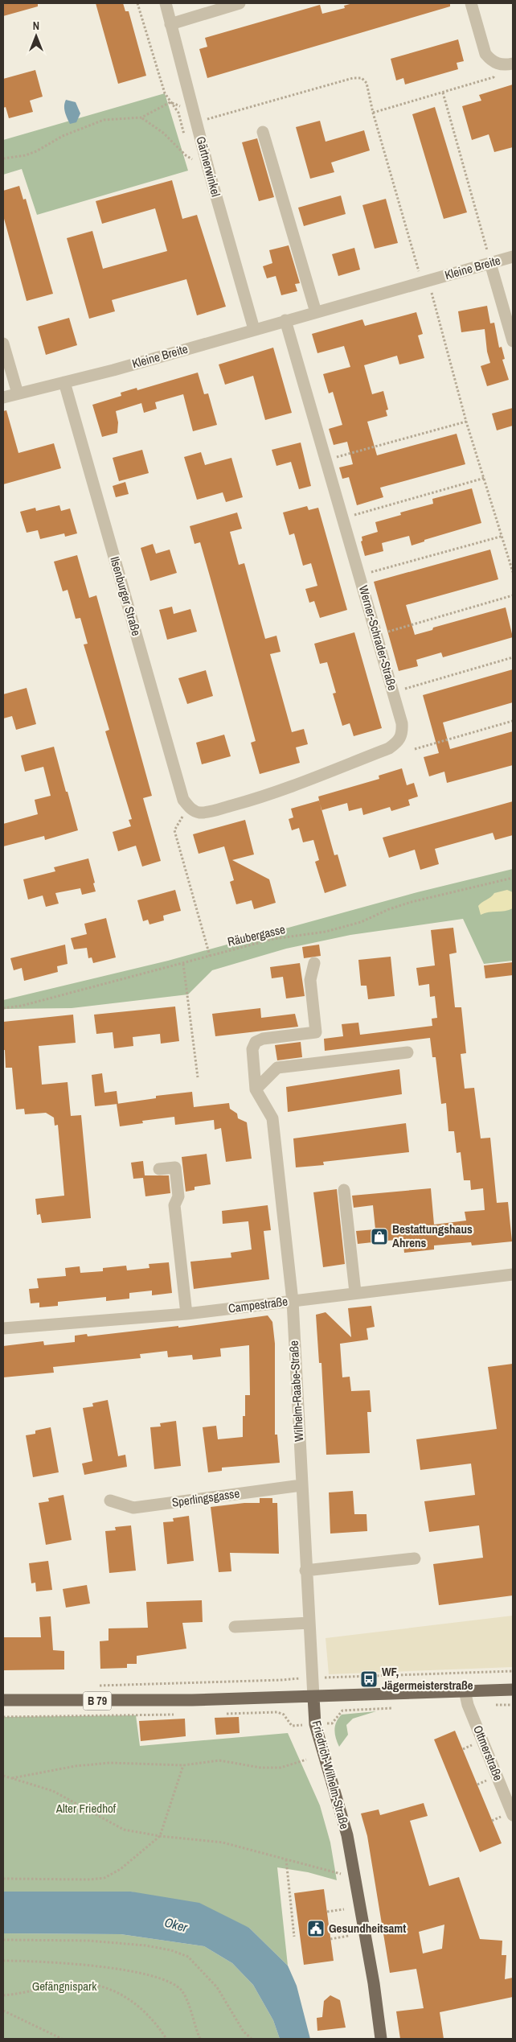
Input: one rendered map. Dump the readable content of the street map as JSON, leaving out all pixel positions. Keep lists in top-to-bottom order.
{
  "streets": {
    "main road": ["B 79", "Friedrich-Wilhelm-Straße"],
    "street": [
      "Gärtnerwinkel",
      "Kleine Breite",
      "Ilsenburger Straße",
      "Werner-Schrader-Straße",
      "Campestraße",
      "Wilhelm-Raabe-Straße",
      "Sperlingsgasse",
      "Ottmerstraße"
    ],
    "path": ["Räubergasse"]
  },
  "crossings": [
    ["Gärtnerwinkel", "Kleine Breite"],
    ["Kleine Breite", "Ilsenburger Straße"],
    ["Kleine Breite", "Werner-Schrader-Straße"],
    ["Ilsenburger Straße", "Werner-Schrader-Straße"],
    ["Campestraße", "Wilhelm-Raabe-Straße"],
    ["Wilhelm-Raabe-Straße", "Sperlingsgasse"],
    ["Wilhelm-Raabe-Straße", "B 79"],
    ["Wilhelm-Raabe-Straße", "Friedrich-Wilhelm-Straße"],
    ["B 79", "Ottmerstraße"],
    ["B 79", "Friedrich-Wilhelm-Straße"]
  ],
  "water": ["Oker"],
  "parks": ["Alter Friedhof", "Gefängnispark"],
  "places": {
    "shop": ["Bestattungshaus Ahrens"],
    "bus stop": ["WF, Jägermeisterstraße"],
    "public building": ["Gesundheitsamt"]
  },
  "north": "top"
}
